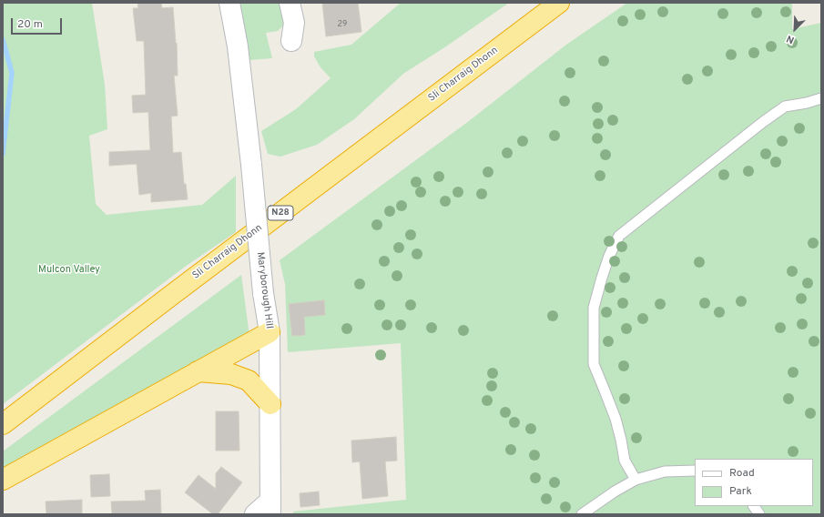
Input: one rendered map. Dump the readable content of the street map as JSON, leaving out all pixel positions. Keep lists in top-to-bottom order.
{
  "streets": {
    "highway": ["Sli Charraig Dhonn", "N28"],
    "street": ["Maryborough Hill"]
  },
  "parks": ["Mulcon Valley"],
  "house_numbers": ["29"],
  "legend": ["Road", "Park"],
  "scale_bar": "20 m",
  "north": "bottom left"
}
